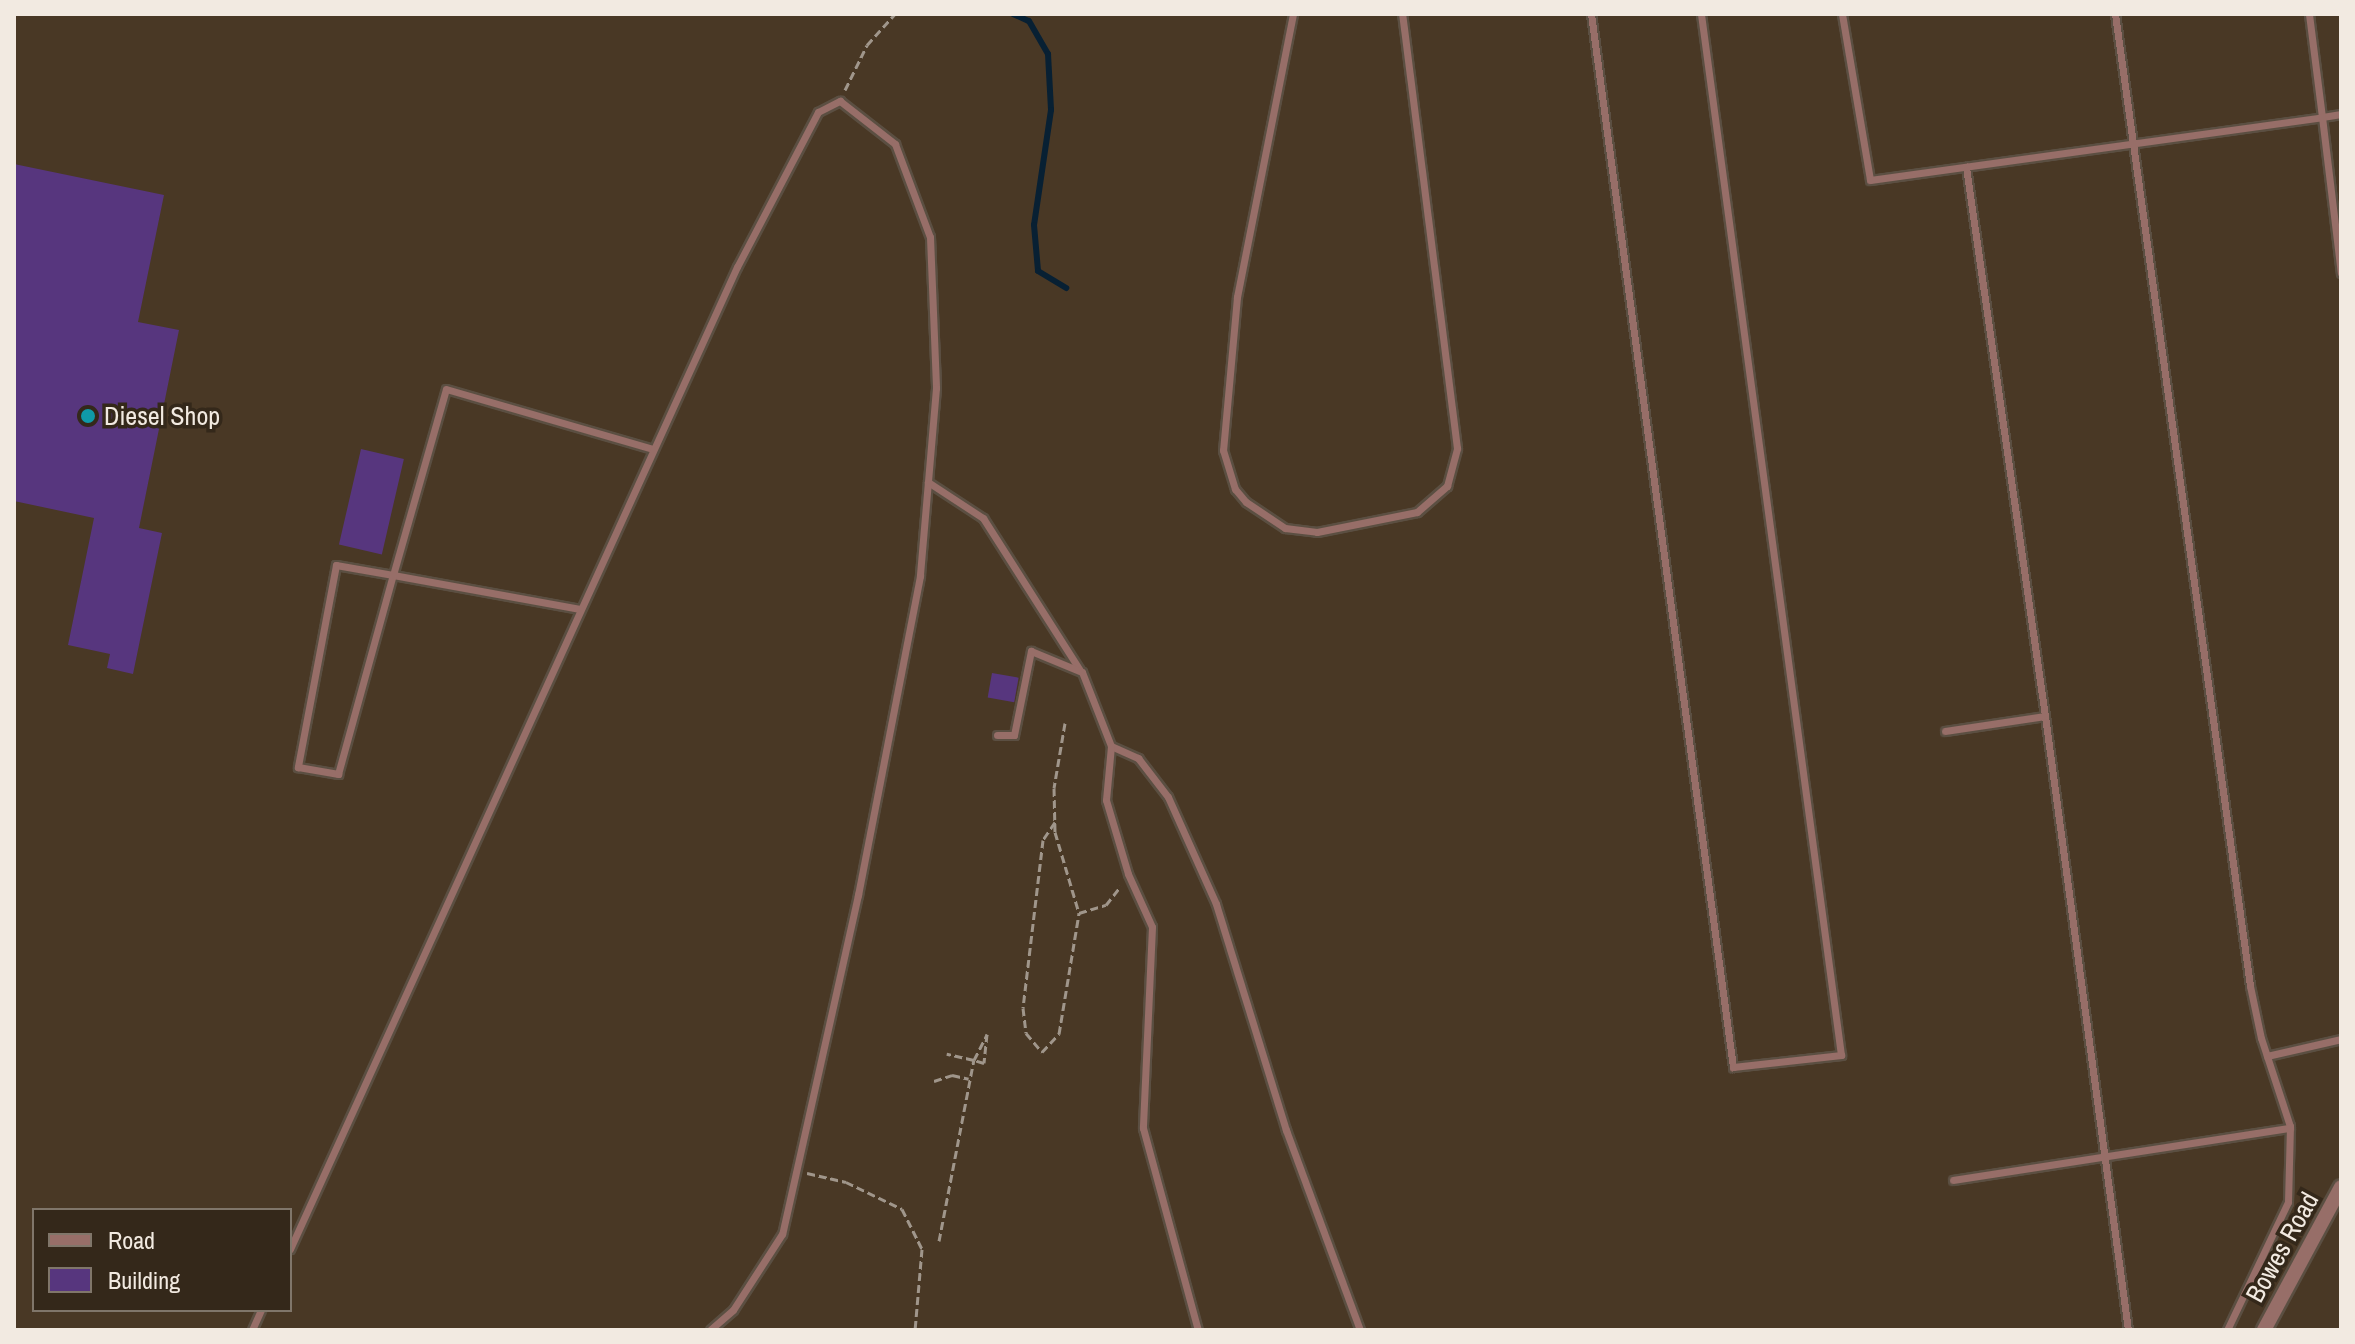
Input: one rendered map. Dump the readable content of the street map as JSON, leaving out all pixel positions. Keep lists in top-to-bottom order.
{
  "streets": {
    "street": ["Bowes Road"]
  },
  "places": ["Diesel Shop"],
  "legend": ["Road", "Building"]
}
